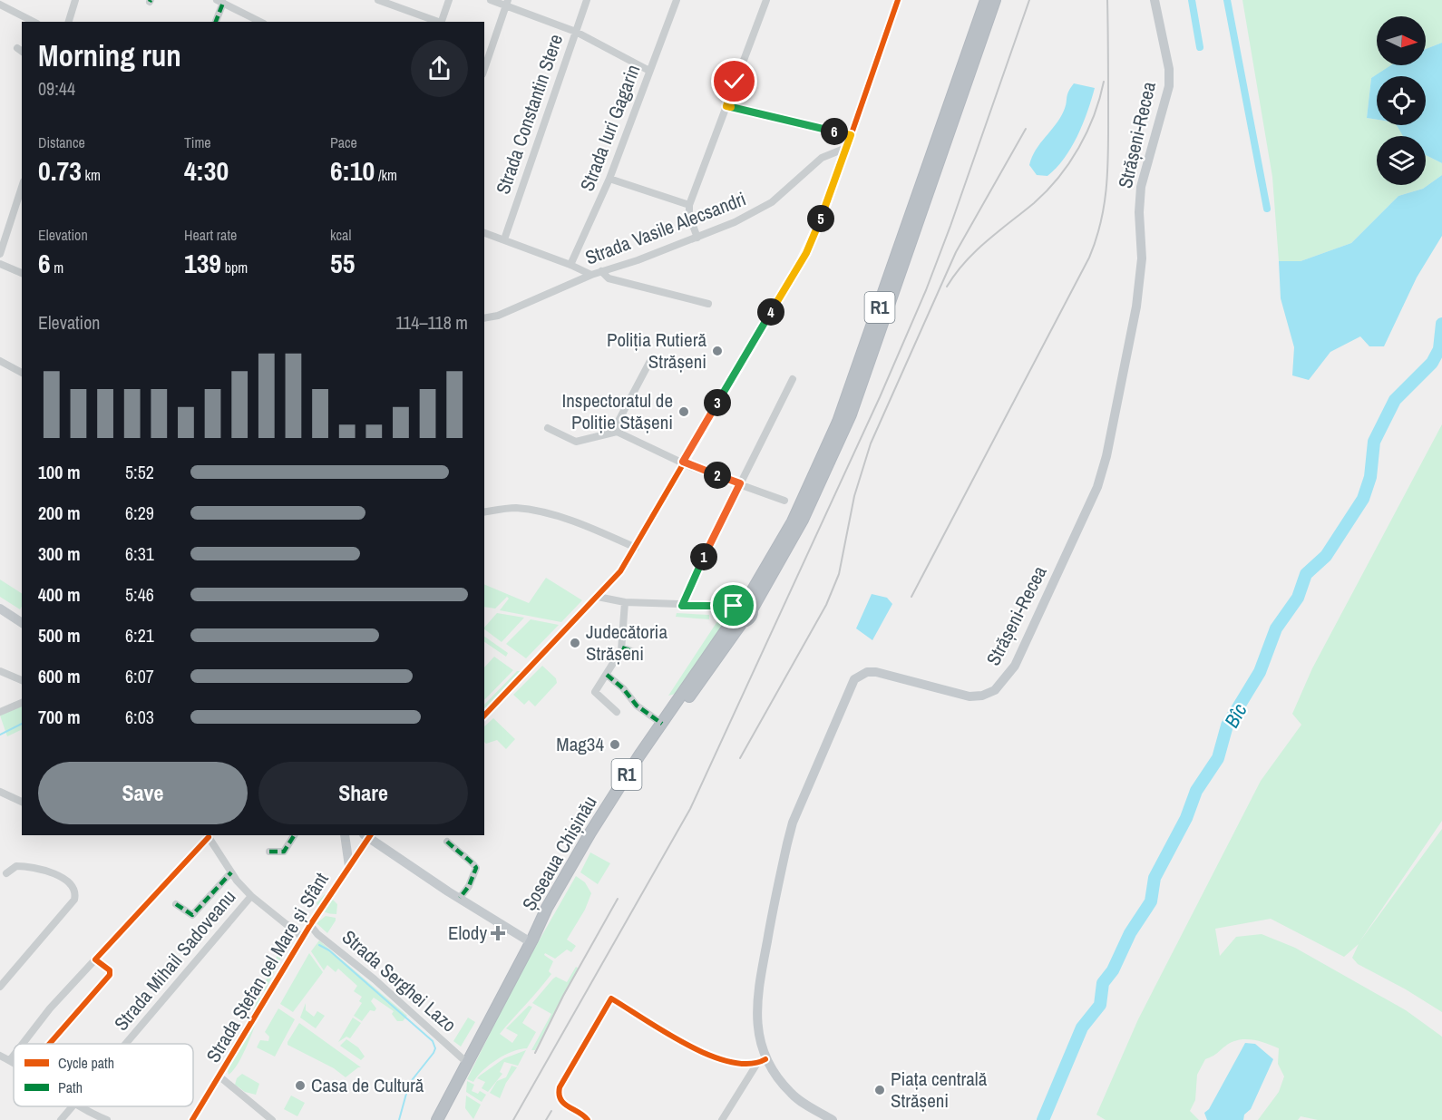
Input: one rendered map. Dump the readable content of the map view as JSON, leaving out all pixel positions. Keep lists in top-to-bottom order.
{
  "streets": {
    "highway": ["R1", "Șoseaua Chișinău"],
    "main road": ["Strășeni-Recea"],
    "street": [
      "Strada Constantin Stere",
      "Strada Iuri Gagarin",
      "Strada Vasile Alecsandri",
      "Strada Mihail Sadoveanu",
      "Strada Ștefan cel Mare și Sfânt",
      "Strada Serghei Lazo"
    ]
  },
  "crossings": [
    ["R1", "Șoseaua Chișinău"],
    ["Șoseaua Chișinău", "Strada Serghei Lazo"],
    ["Strada Ștefan cel Mare și Sfânt", "Strada Serghei Lazo"]
  ],
  "water": ["Bîc"],
  "places": {
    "other": [
      "Poliția Rutieră Strășeni",
      "Inspectoratul de Poliție Stășeni",
      "Judecătoria Strășeni",
      "Mag34",
      "Casa de Cultură",
      "Piața centrală Strășeni"
    ],
    "health": ["Elody"]
  },
  "legend": ["Cycle path", "Path"],
  "north": "right",
  "page": {
    "heading": ["Morning run", "09:44"],
    "stats": [
      ["Distance", "0.73 km"],
      ["Time", "4:30"],
      ["Pace", "6:10 /km"],
      ["Elevation", "6 m"],
      ["Heart rate", "139 bpm"],
      ["kcal", "55"]
    ],
    "pins": [
      "6",
      "5",
      "4",
      "3",
      "2",
      "1"
    ],
    "chart": ["Elevation", "114–118 m"],
    "list": [
      {
        "name": "100 m",
        "note": "5:52"
      },
      {
        "name": "200 m",
        "note": "6:29"
      },
      {
        "name": "300 m",
        "note": "6:31"
      },
      {
        "name": "400 m",
        "note": "5:46"
      },
      {
        "name": "500 m",
        "note": "6:21"
      },
      {
        "name": "600 m",
        "note": "6:07"
      },
      {
        "name": "700 m",
        "note": "6:03"
      }
    ],
    "buttons": ["Save", "Share"]
  }
}
